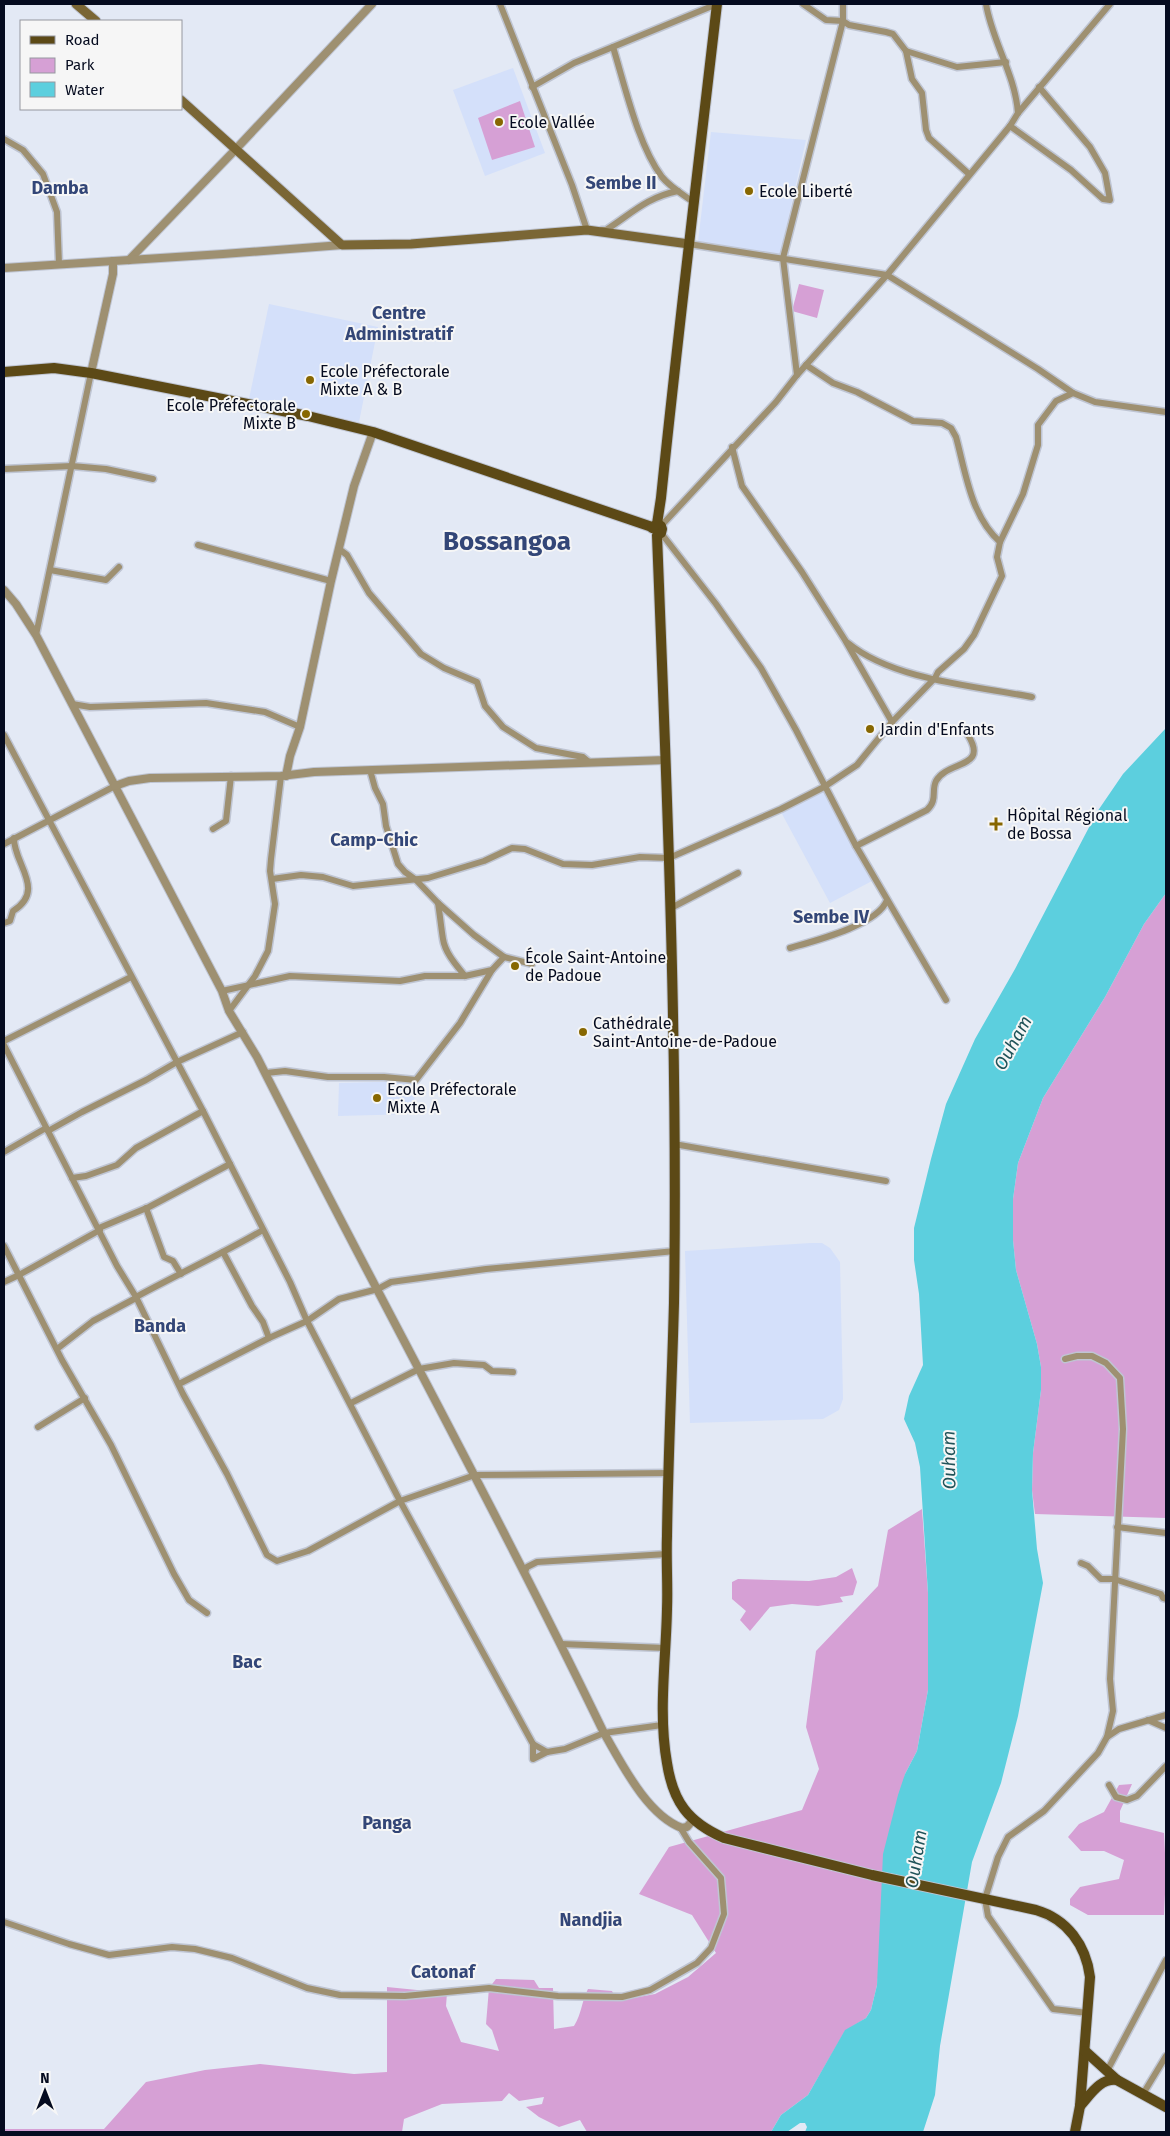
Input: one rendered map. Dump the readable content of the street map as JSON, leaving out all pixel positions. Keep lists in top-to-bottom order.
{
  "districts": [
    "Sembe II",
    "Damba",
    "Centre Administratif",
    "Bossangoa",
    "Camp-Chic",
    "Sembe IV",
    "Banda",
    "Bac",
    "Panga",
    "Nandjia",
    "Catonaf"
  ],
  "water": ["Ouham"],
  "places": {
    "other": [
      "Ecole Vallée",
      "Ecole Liberté",
      "Ecole Préfectorale Mixte A & B",
      "Ecole Préfectorale Mixte B",
      "Jardin d'Enfants",
      "École Saint-Antoine de Padoue",
      "Cathédrale Saint-Antoine-de-Padoue",
      "Ecole Préfectorale Mixte A"
    ],
    "health": ["Hôpital Régional de Bossa"]
  },
  "legend": ["Road", "Park", "Water"],
  "north": "top"
}
